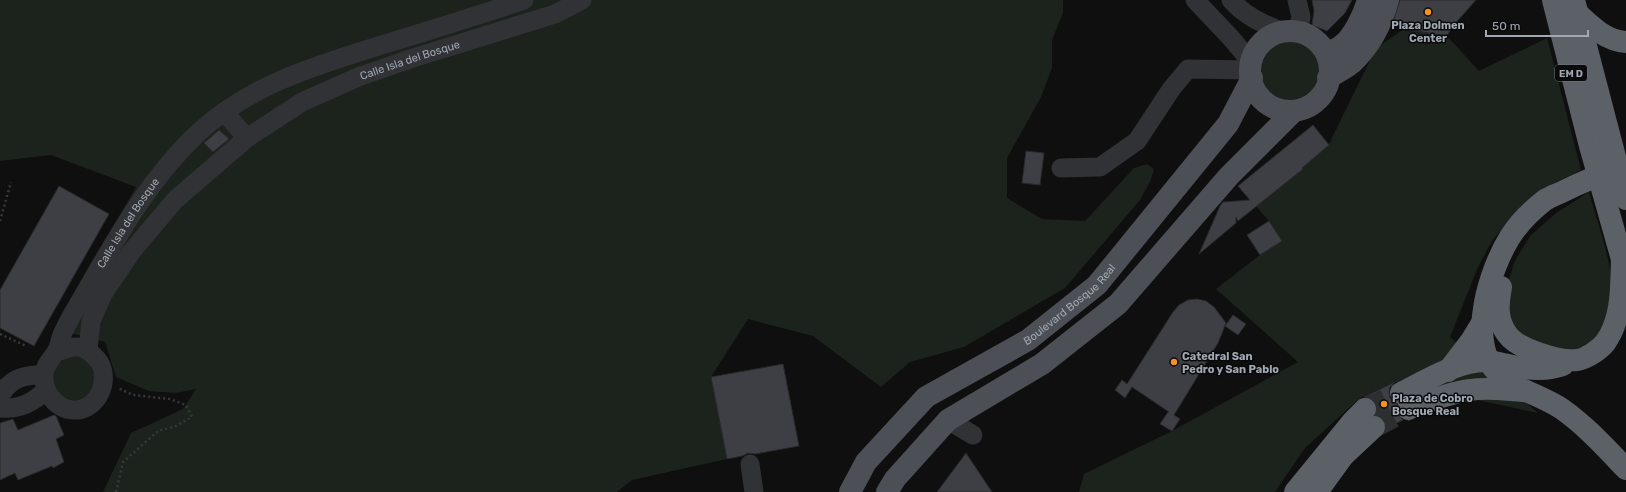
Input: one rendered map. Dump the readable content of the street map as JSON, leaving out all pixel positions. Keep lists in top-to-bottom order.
{
  "streets": {
    "highway": ["EM D"],
    "main road": ["Boulevard Bosque Real"],
    "street": ["Calle Isla del Bosque"]
  },
  "places": ["Plaza Dolmen Center", "Catedral San Pedro y San Pablo", "Plaza de Cobro Bosque Real"],
  "scale_bar": "50 m"
}
